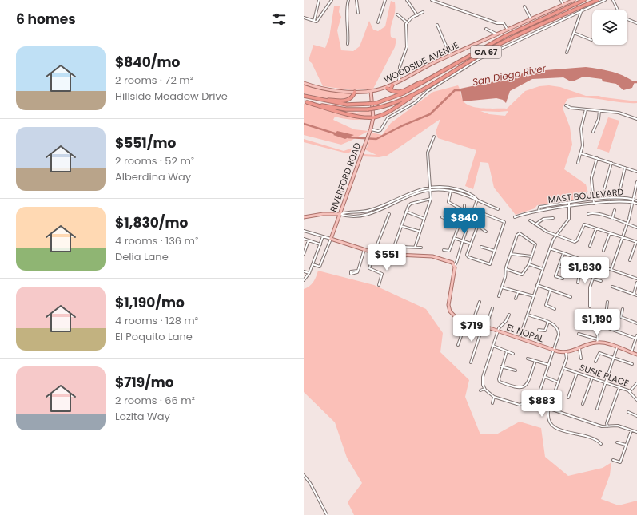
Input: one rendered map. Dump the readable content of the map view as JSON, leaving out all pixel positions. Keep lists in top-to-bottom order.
{
  "streets": {
    "highway": ["CA 67"],
    "main road": ["WOODSIDE AVENUE", "RIVERFORD ROAD", "EL NOPAL"],
    "street": ["MAST BOULEVARD", "SUSIE PLACE"]
  },
  "crossings": [
    ["WOODSIDE AVENUE", "RIVERFORD ROAD"]
  ],
  "water": ["San Diego River"],
  "page": {
    "heading": "6 homes",
    "list": [
      {
        "name": "$840/mo",
        "note": "2 rooms · 72 m² · Hillside Meadow Drive"
      },
      {
        "name": "$551/mo",
        "note": "2 rooms · 52 m² · Alberdina Way"
      },
      {
        "name": "$1,830/mo",
        "note": "4 rooms · 136 m² · Delia Lane"
      },
      {
        "name": "$1,190/mo",
        "note": "4 rooms · 128 m² · El Poquito Lane"
      },
      {
        "name": "$719/mo",
        "note": "2 rooms · 66 m² · Lozita Way"
      }
    ],
    "price": [
      "$840",
      "$551",
      "$1,830",
      "$1,190",
      "$719",
      "$883"
    ]
  }
}
